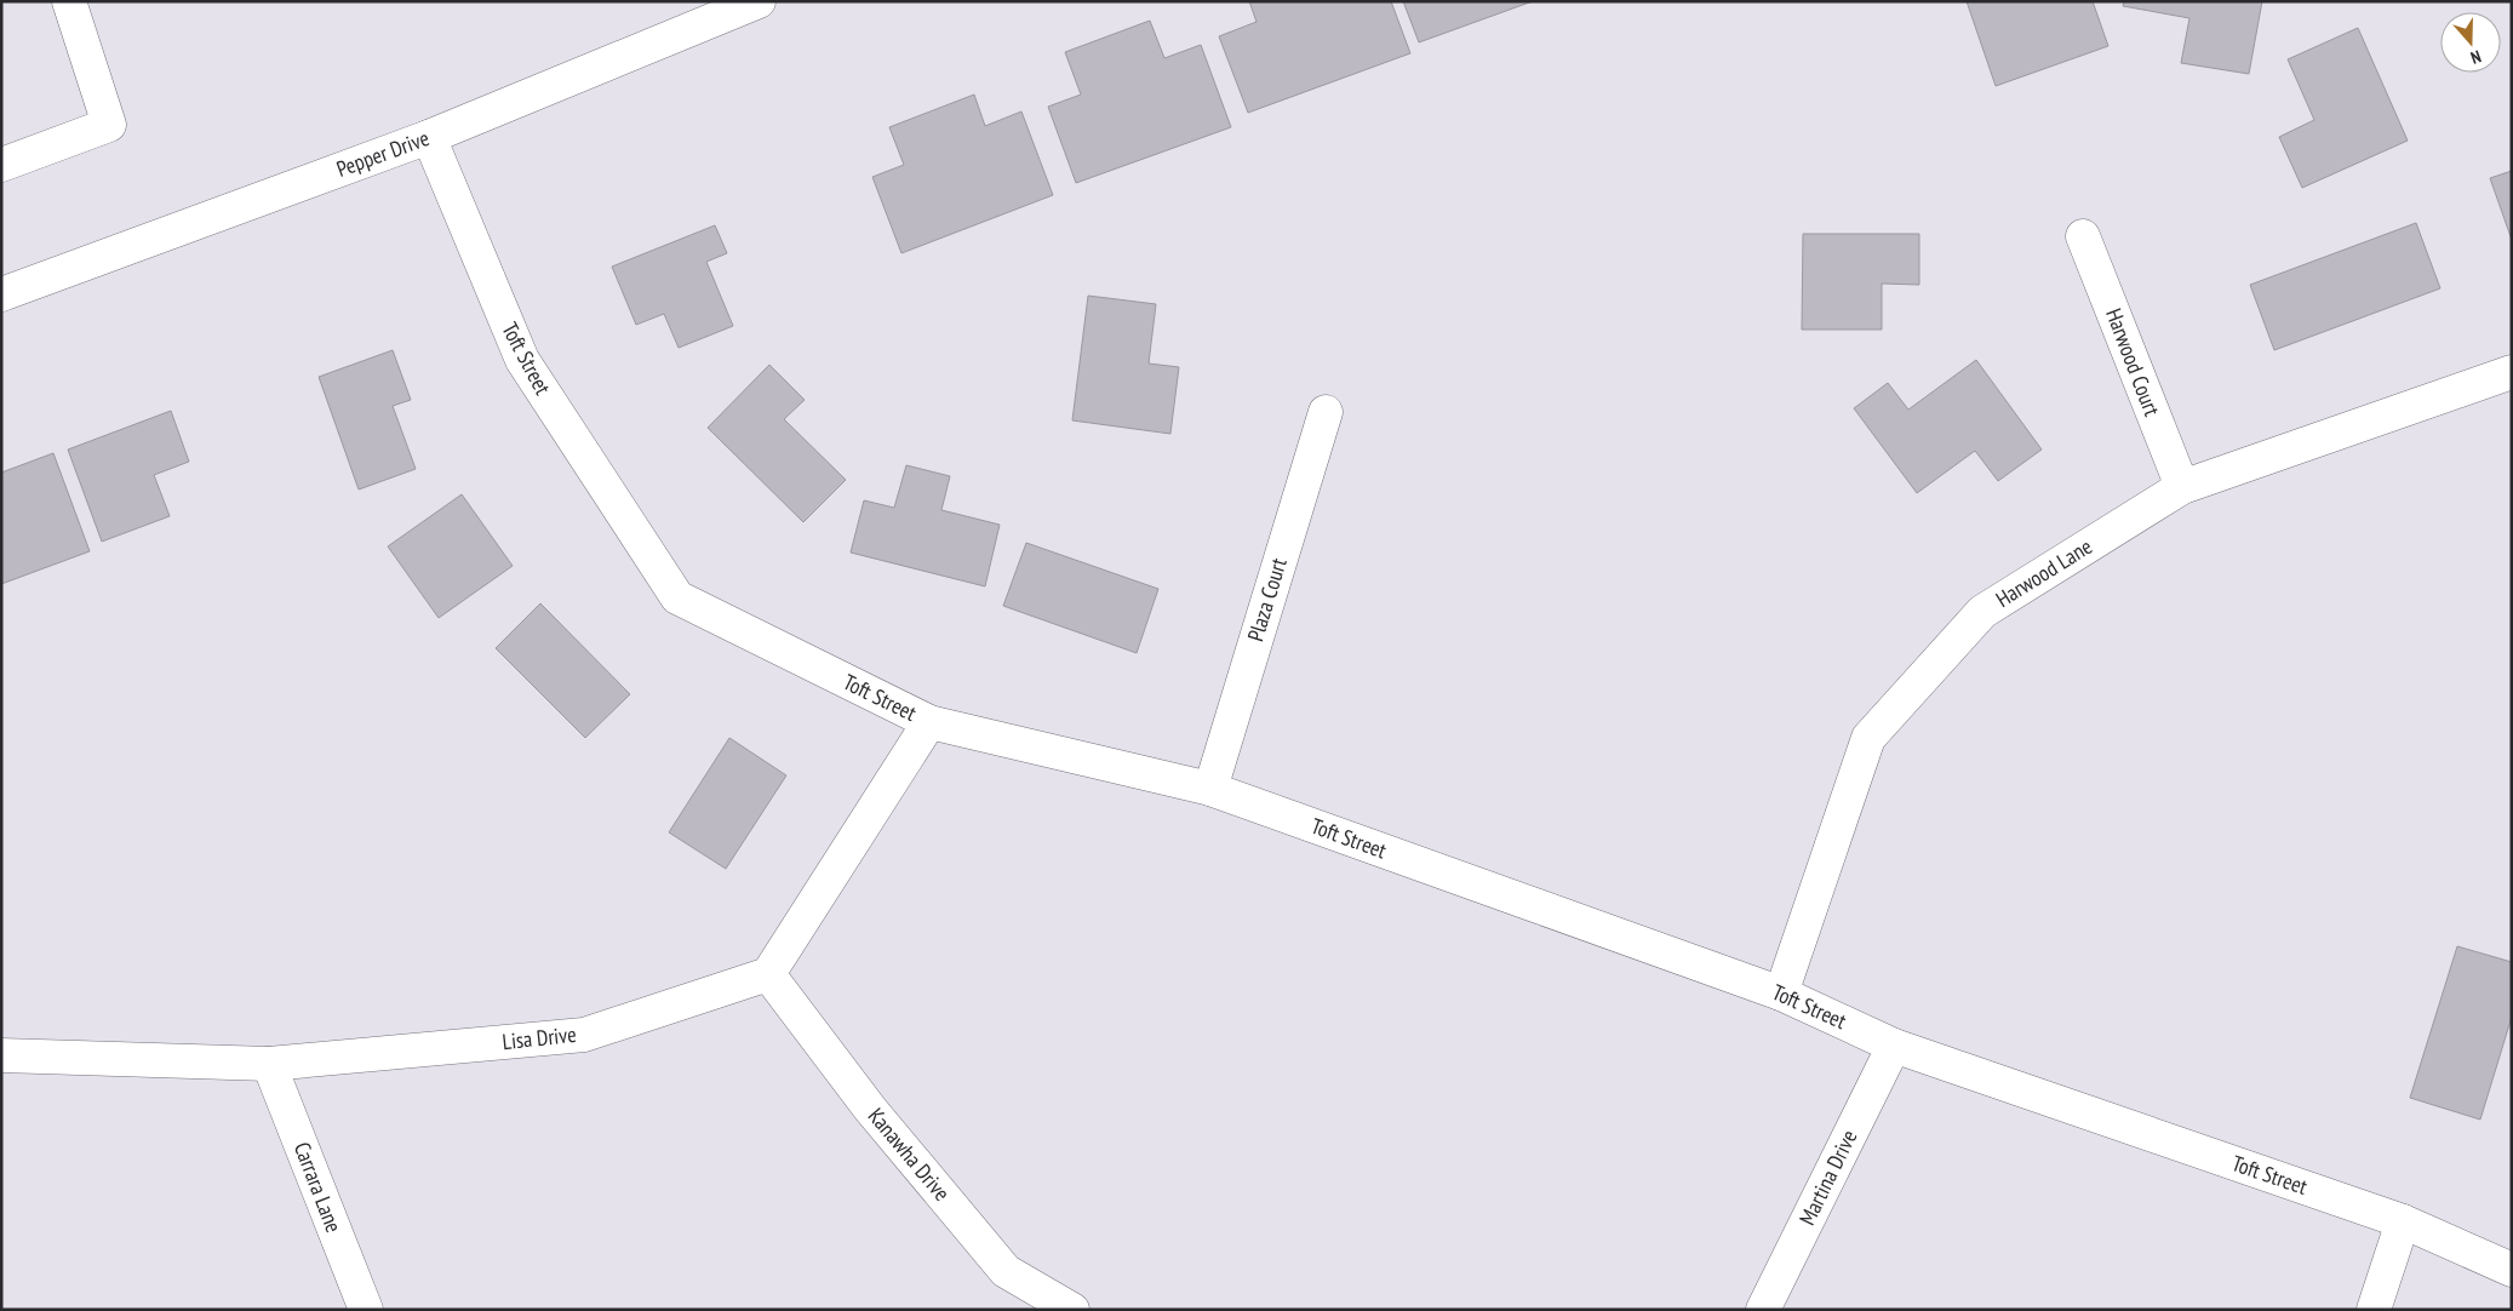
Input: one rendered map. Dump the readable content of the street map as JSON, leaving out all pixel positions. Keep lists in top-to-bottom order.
{
  "streets": {
    "street": [
      "Pepper Drive",
      "Toft Street",
      "Harwood Court",
      "Harwood Lane",
      "Plaza Court",
      "Lisa Drive",
      "Kanawha Drive",
      "Martina Drive",
      "Carrara Lane"
    ]
  },
  "crossings": [
    ["Pepper Drive", "Toft Street"],
    ["Toft Street", "Harwood Lane"],
    ["Toft Street", "Plaza Court"],
    ["Toft Street", "Martina Drive"],
    ["Harwood Court", "Harwood Lane"],
    ["Lisa Drive", "Kanawha Drive"],
    ["Lisa Drive", "Carrara Lane"]
  ],
  "north": "bottom"
}
